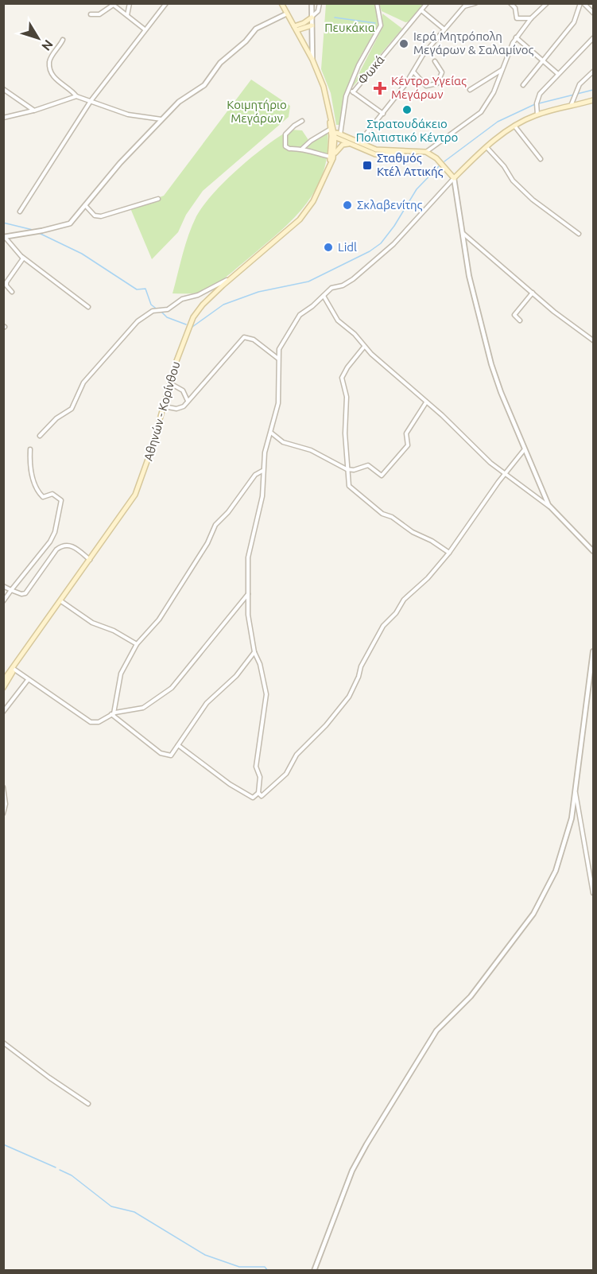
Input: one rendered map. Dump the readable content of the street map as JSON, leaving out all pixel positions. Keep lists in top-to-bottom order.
{
  "streets": {
    "main road": ["Αθηνών - Κορίνθου"],
    "street": ["Φωκά"]
  },
  "parks": ["Πευκάκια", "Κοιμητήριο Μεγάρων"],
  "places": {
    "other": [
      "Ιερά Μητρόπολη Μεγάρων & Σαλαμίνος",
      "Στρατουδάκειο Πολιτιστικό Κέντρο",
      "Σκλαβενίτης",
      "Lidl"
    ],
    "health": ["Κέντρο Υγείας Μεγάρων"],
    "transit": ["Σταθμός Κτέλ Αττικής"]
  },
  "north": "bottom right"
}
